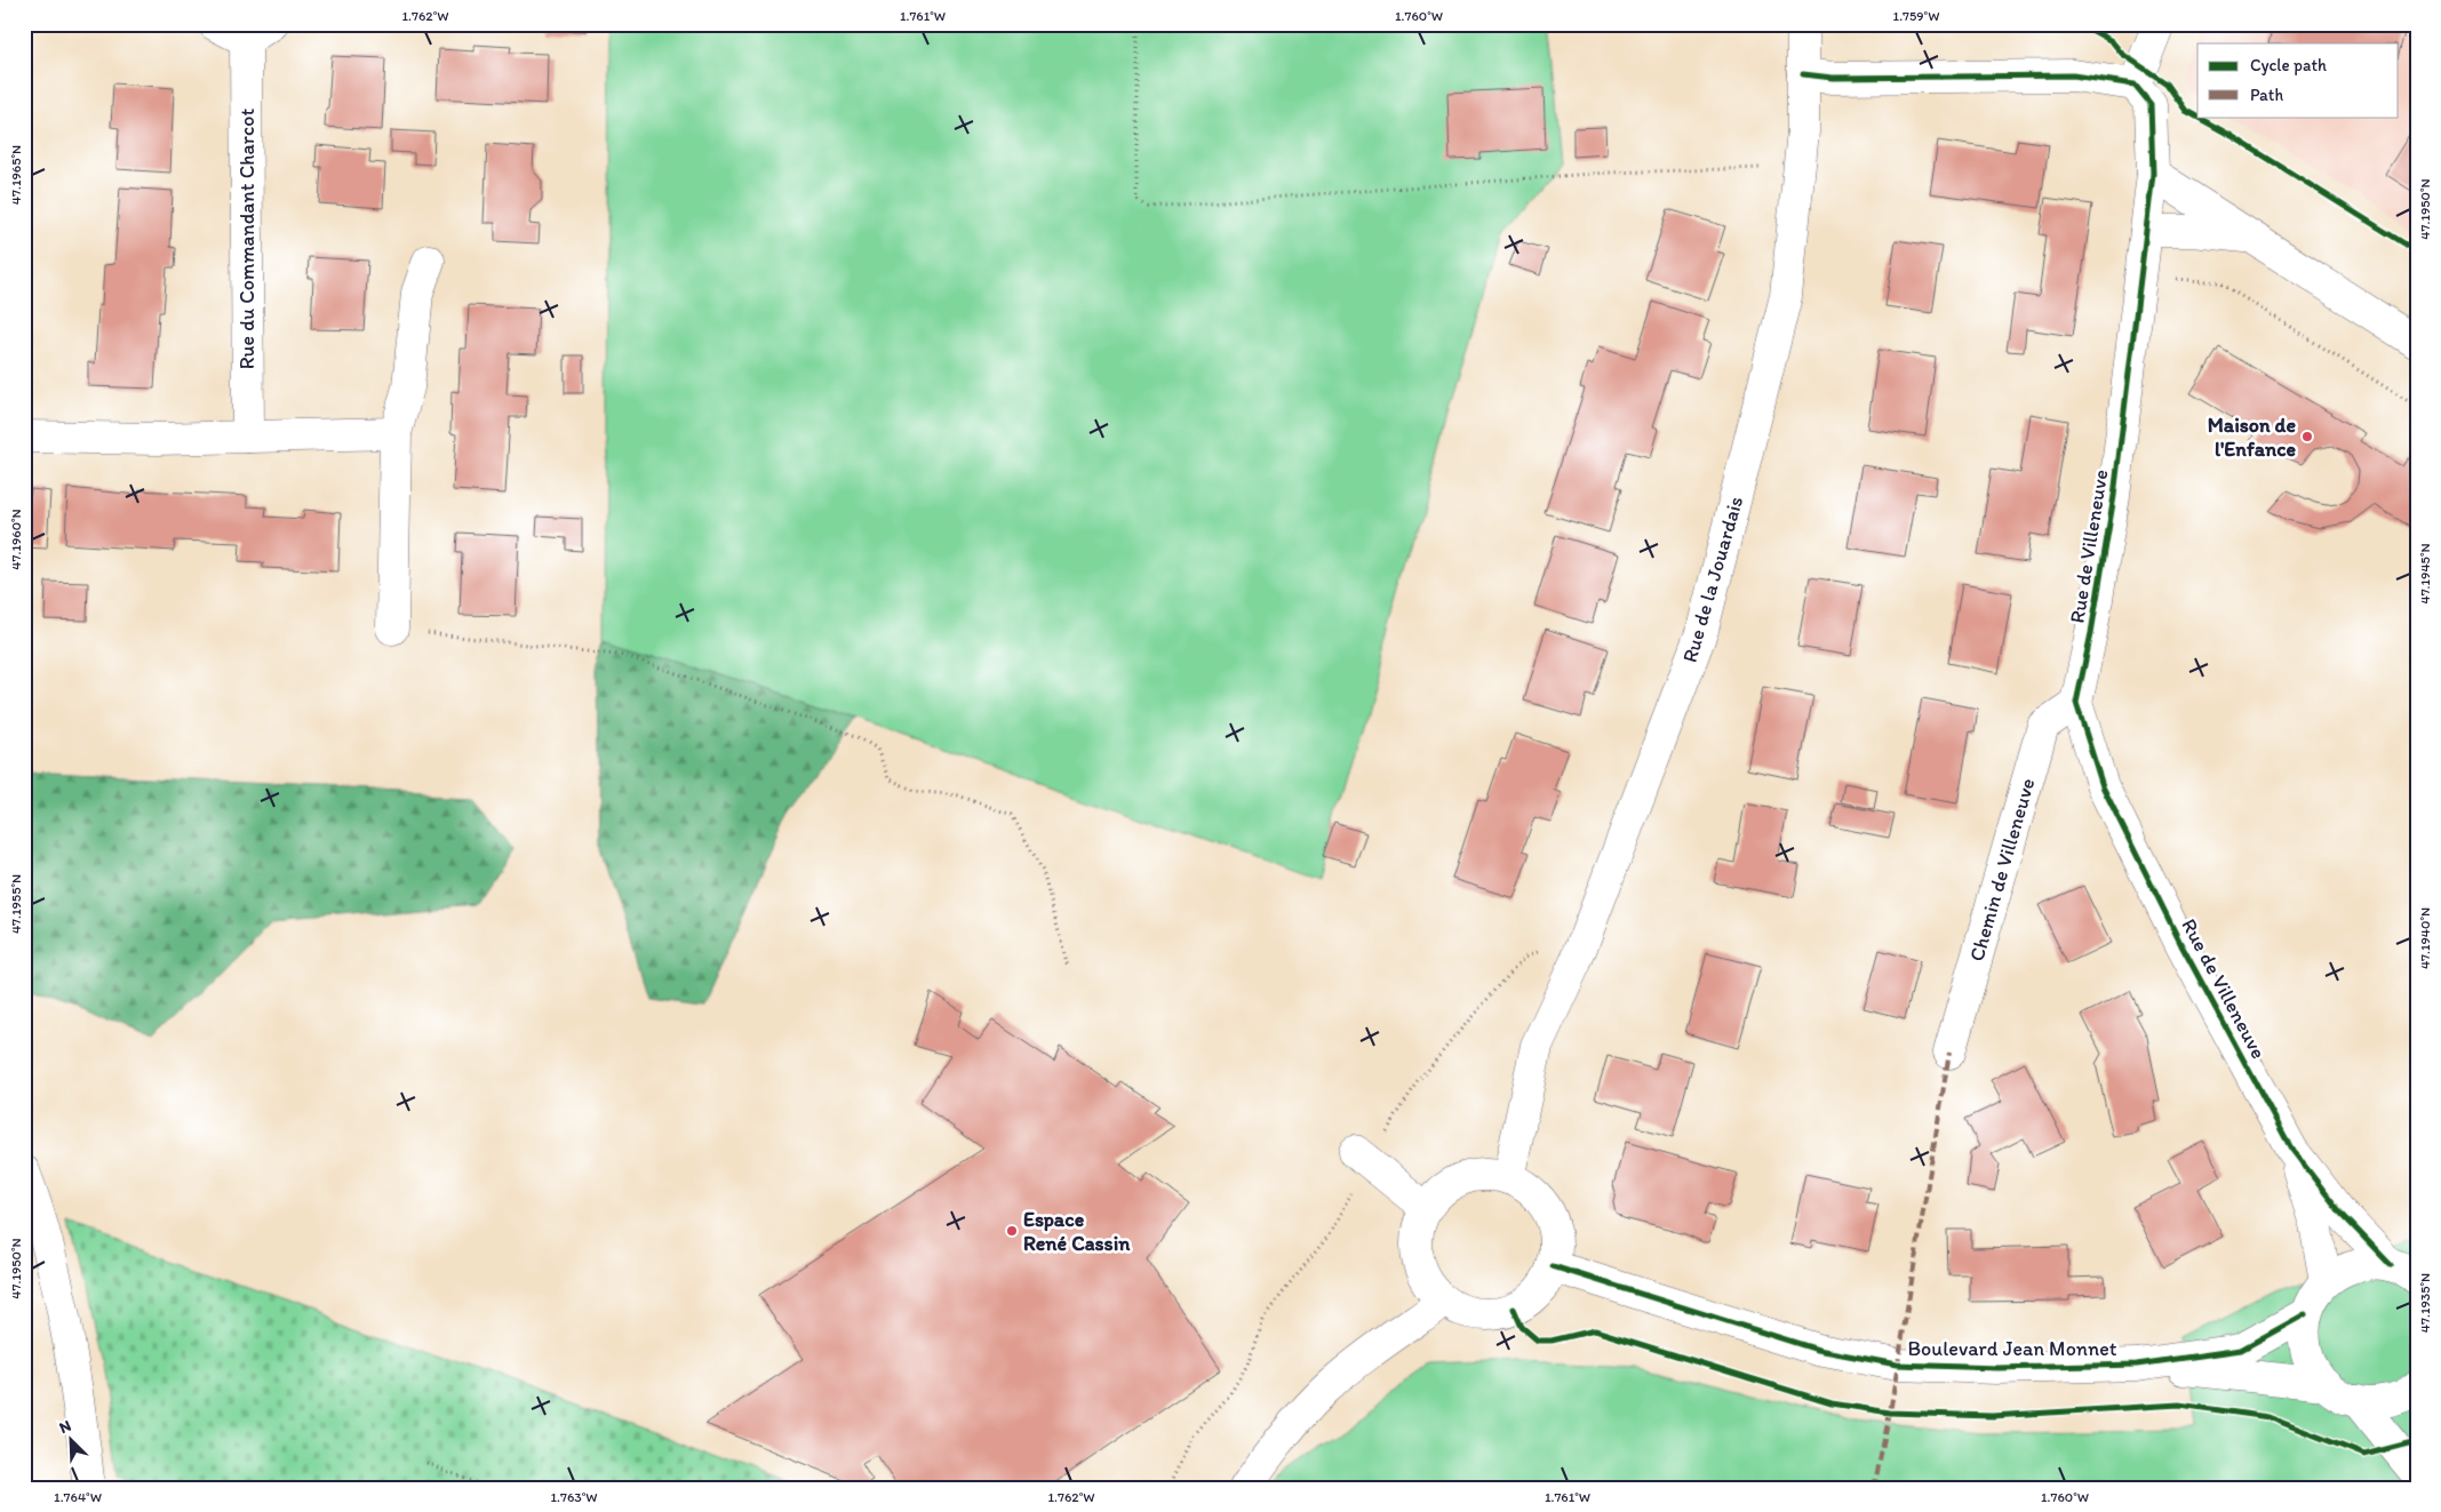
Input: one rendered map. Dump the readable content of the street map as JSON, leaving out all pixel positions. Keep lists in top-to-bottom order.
{
  "streets": {
    "street": [
      "Rue du Commandant Charcot",
      "Rue de Villeneuve",
      "Rue de la Jouardais",
      "Chemin de Villeneuve",
      "Boulevard Jean Monnet"
    ]
  },
  "crossings": [
    ["Rue de Villeneuve", "Chemin de Villeneuve"],
    ["Rue de la Jouardais", "Boulevard Jean Monnet"]
  ],
  "places": ["Maison de l'Enfance", "Espace René Cassin"],
  "legend": ["Cycle path", "Path"],
  "north": "top left",
  "coordinates": [
    "1.762°W",
    "1.761°W",
    "1.760°W",
    "1.759°W",
    "47.1965°N",
    "47.1950°N",
    "47.1960°N",
    "47.1945°N",
    "47.1955°N",
    "47.1940°N",
    "47.1935°N",
    "1.764°W",
    "1.763°W"
  ]
}
